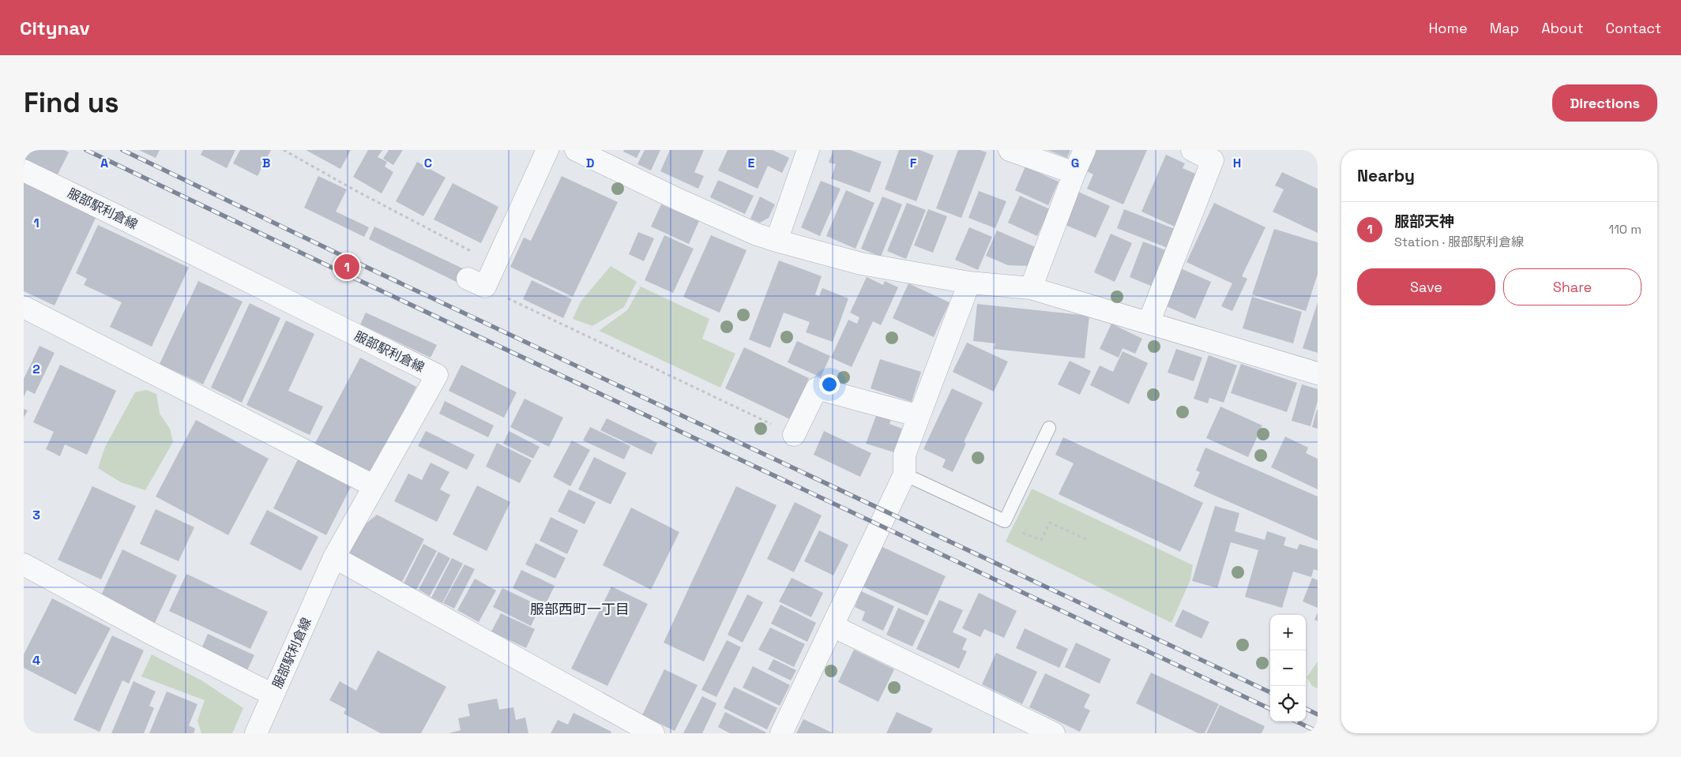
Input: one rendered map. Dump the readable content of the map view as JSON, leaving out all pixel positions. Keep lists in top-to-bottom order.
{
  "streets": {
    "street": ["服部駅利倉線"]
  },
  "districts": ["服部西町一丁目"],
  "page": {
    "header": "Citynav",
    "nav": [
      "Home",
      "Map",
      "About",
      "Contact"
    ],
    "buttons": [
      "Directions",
      ["Save", "Share"]
    ],
    "title": "Find us",
    "heading": "Nearby",
    "list": [
      {
        "mark": "1",
        "name": "服部天神",
        "note": "Station · 服部駅利倉線",
        "value": "110 m"
      }
    ],
    "pins": "1",
    "map_buttons": ["+", "−"]
  },
  "grid": {
    "columns": [
      "A",
      "B",
      "C",
      "D",
      "E",
      "F",
      "G",
      "H"
    ],
    "rows": [
      "1",
      "2",
      "3",
      "4"
    ]
  }
}
